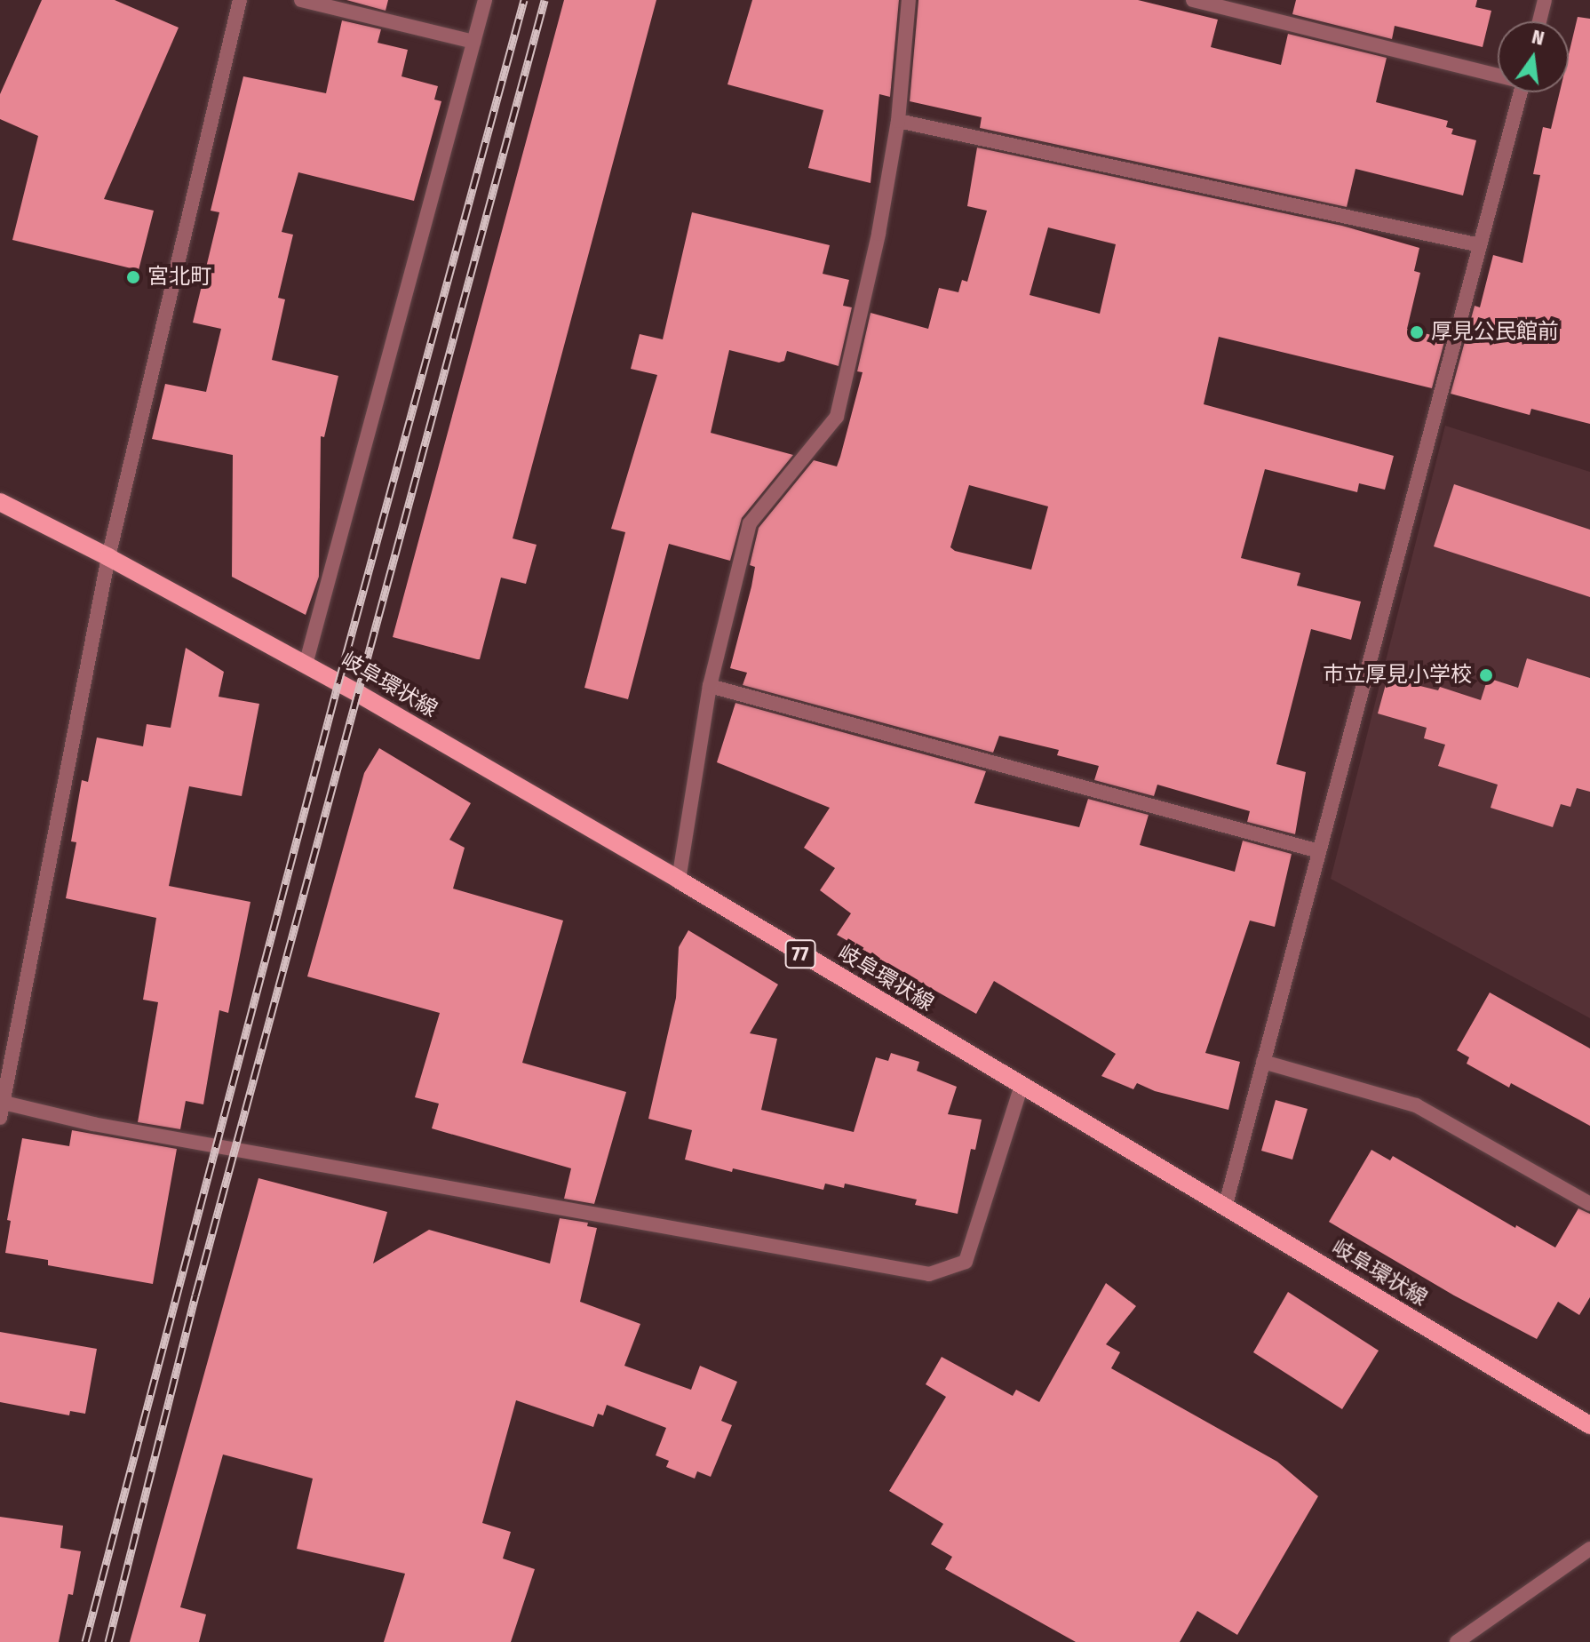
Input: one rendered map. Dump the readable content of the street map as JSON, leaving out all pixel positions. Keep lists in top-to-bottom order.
{
  "streets": {
    "main road": ["岐阜環状線", "77"]
  },
  "places": ["宮北町", "厚見公民館前", "市立厚見小学校"],
  "north": "top"
}
